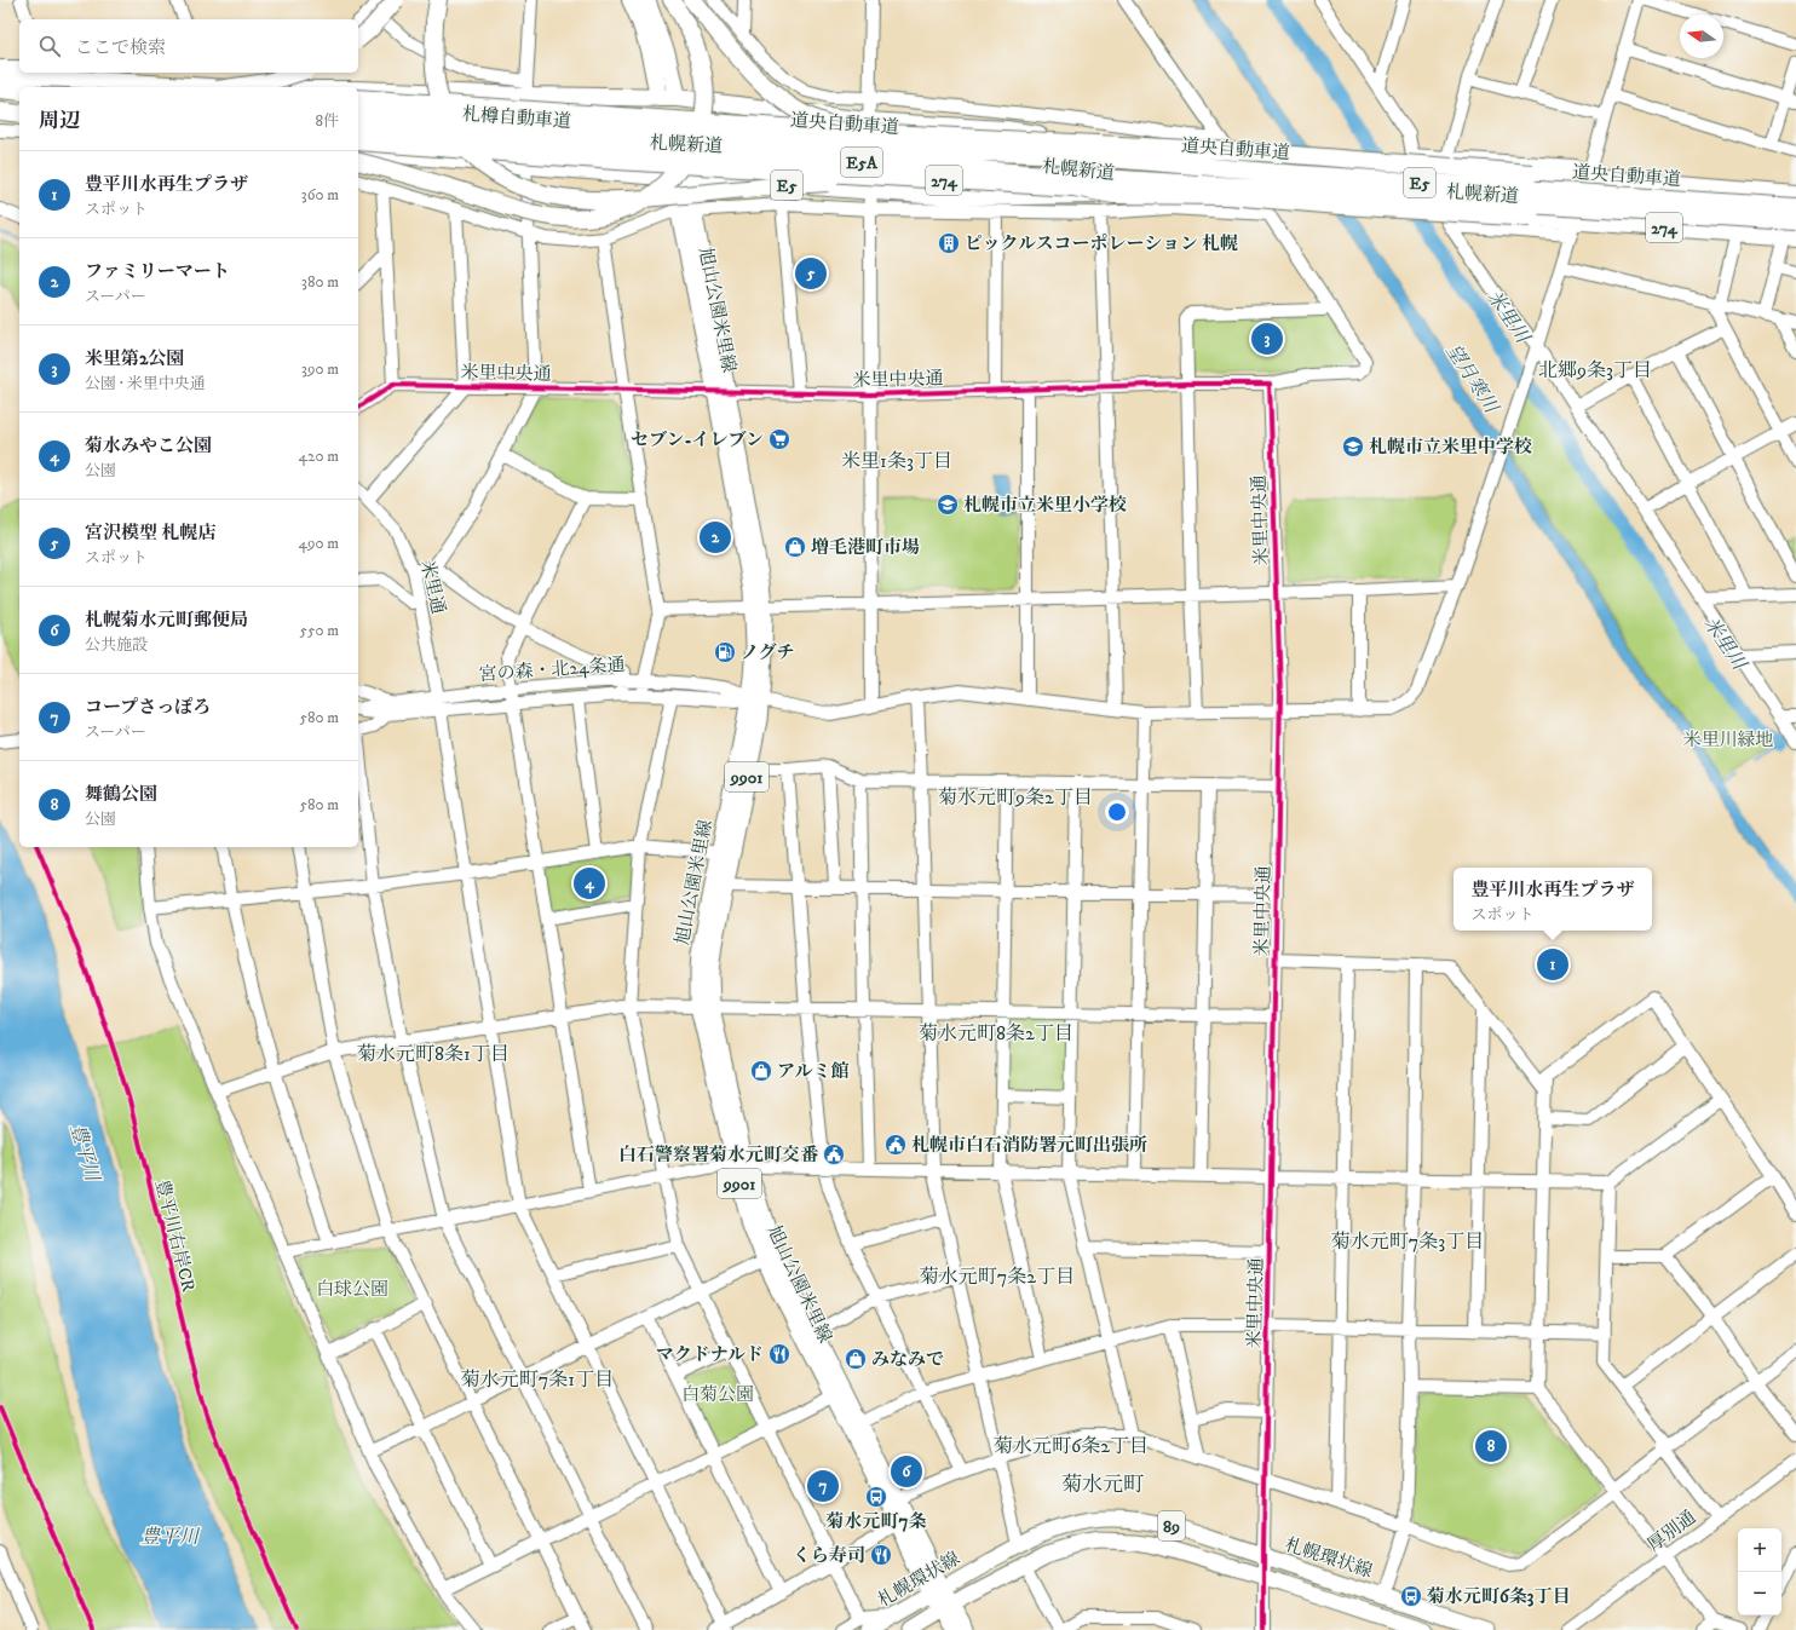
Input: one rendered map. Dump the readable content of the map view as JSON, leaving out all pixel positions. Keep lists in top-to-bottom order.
{
  "streets": {
    "highway": [
      "札樽自動車道",
      "道央自動車道",
      "札幌新道",
      "E5A",
      "274",
      "E5"
    ],
    "main road": [
      "旭山公園米里線",
      "9901",
      "89",
      "札幌環状線"
    ],
    "street": [
      "米里中央通",
      "米里通",
      "宮の森・北24条通",
      "厚別通"
    ],
    "cycle path": ["豊平川右岸CR"]
  },
  "crossings": [
    ["札樽自動車道", "道央自動車道"],
    ["道央自動車道", "E5"],
    ["旭山公園米里線", "米里中央通"],
    ["旭山公園米里線", "宮の森・北24条通"],
    ["旭山公園米里線", "89"],
    ["旭山公園米里線", "札幌環状線"],
    ["米里中央通", "89"],
    ["米里中央通", "札幌環状線"],
    ["米里通", "宮の森・北24条通"]
  ],
  "districts": [
    "北郷9条3丁目",
    "米里1条3丁目",
    "菊水元町9条2丁目",
    "菊水元町8条2丁目",
    "菊水元町8条1丁目",
    "菊水元町7条3丁目",
    "菊水元町7条2丁目",
    "菊水元町7条1丁目",
    "菊水元町6条2丁目",
    "菊水元町"
  ],
  "water": ["米里川", "望月寒川", "豊平川"],
  "parks": ["米里川緑地", "白球公園", "白菊公園"],
  "places": {
    "building": ["ピックルスコーポレーション 札幌"],
    "supermarket": ["セブン-イレブン"],
    "school or university": ["札幌市立米里中学校", "札幌市立米里小学校"],
    "shop": ["増毛港町市場", "アルミ館", "みなみで"],
    "fuel station": ["ノグチ"],
    "public building": ["札幌市白石消防署元町出張所", "白石警察署菊水元町交番"],
    "restaurant": ["マクドナルド", "くら寿司"],
    "bus stop": ["菊水元町7条", "菊水元町6条3丁目"]
  },
  "north": "left",
  "page": {
    "search": "ここで検索",
    "heading": ["周辺", "8件"],
    "list": [
      {
        "mark": "1",
        "name": "豊平川水再生プラザ",
        "note": "スポット",
        "value": "360 m"
      },
      {
        "mark": "2",
        "name": "ファミリーマート",
        "note": "スーパー",
        "value": "380 m"
      },
      {
        "mark": "3",
        "name": "米里第2公園",
        "note": "公園 · 米里中央通",
        "value": "390 m"
      },
      {
        "mark": "4",
        "name": "菊水みやこ公園",
        "note": "公園",
        "value": "420 m"
      },
      {
        "mark": "5",
        "name": "宮沢模型 札幌店",
        "note": "スポット",
        "value": "490 m"
      },
      {
        "mark": "6",
        "name": "札幌菊水元町郵便局",
        "note": "公共施設",
        "value": "550 m"
      },
      {
        "mark": "7",
        "name": "コープさっぽろ",
        "note": "スーパー",
        "value": "580 m"
      },
      {
        "mark": "8",
        "name": "舞鶴公園",
        "note": "公園",
        "value": "580 m"
      }
    ],
    "pins": [
      "5",
      "3",
      "2",
      "4",
      "1",
      "8",
      "6",
      "7"
    ],
    "popup": ["豊平川水再生プラザ", "スポット"],
    "map_buttons": ["+", "−"]
  }
}
